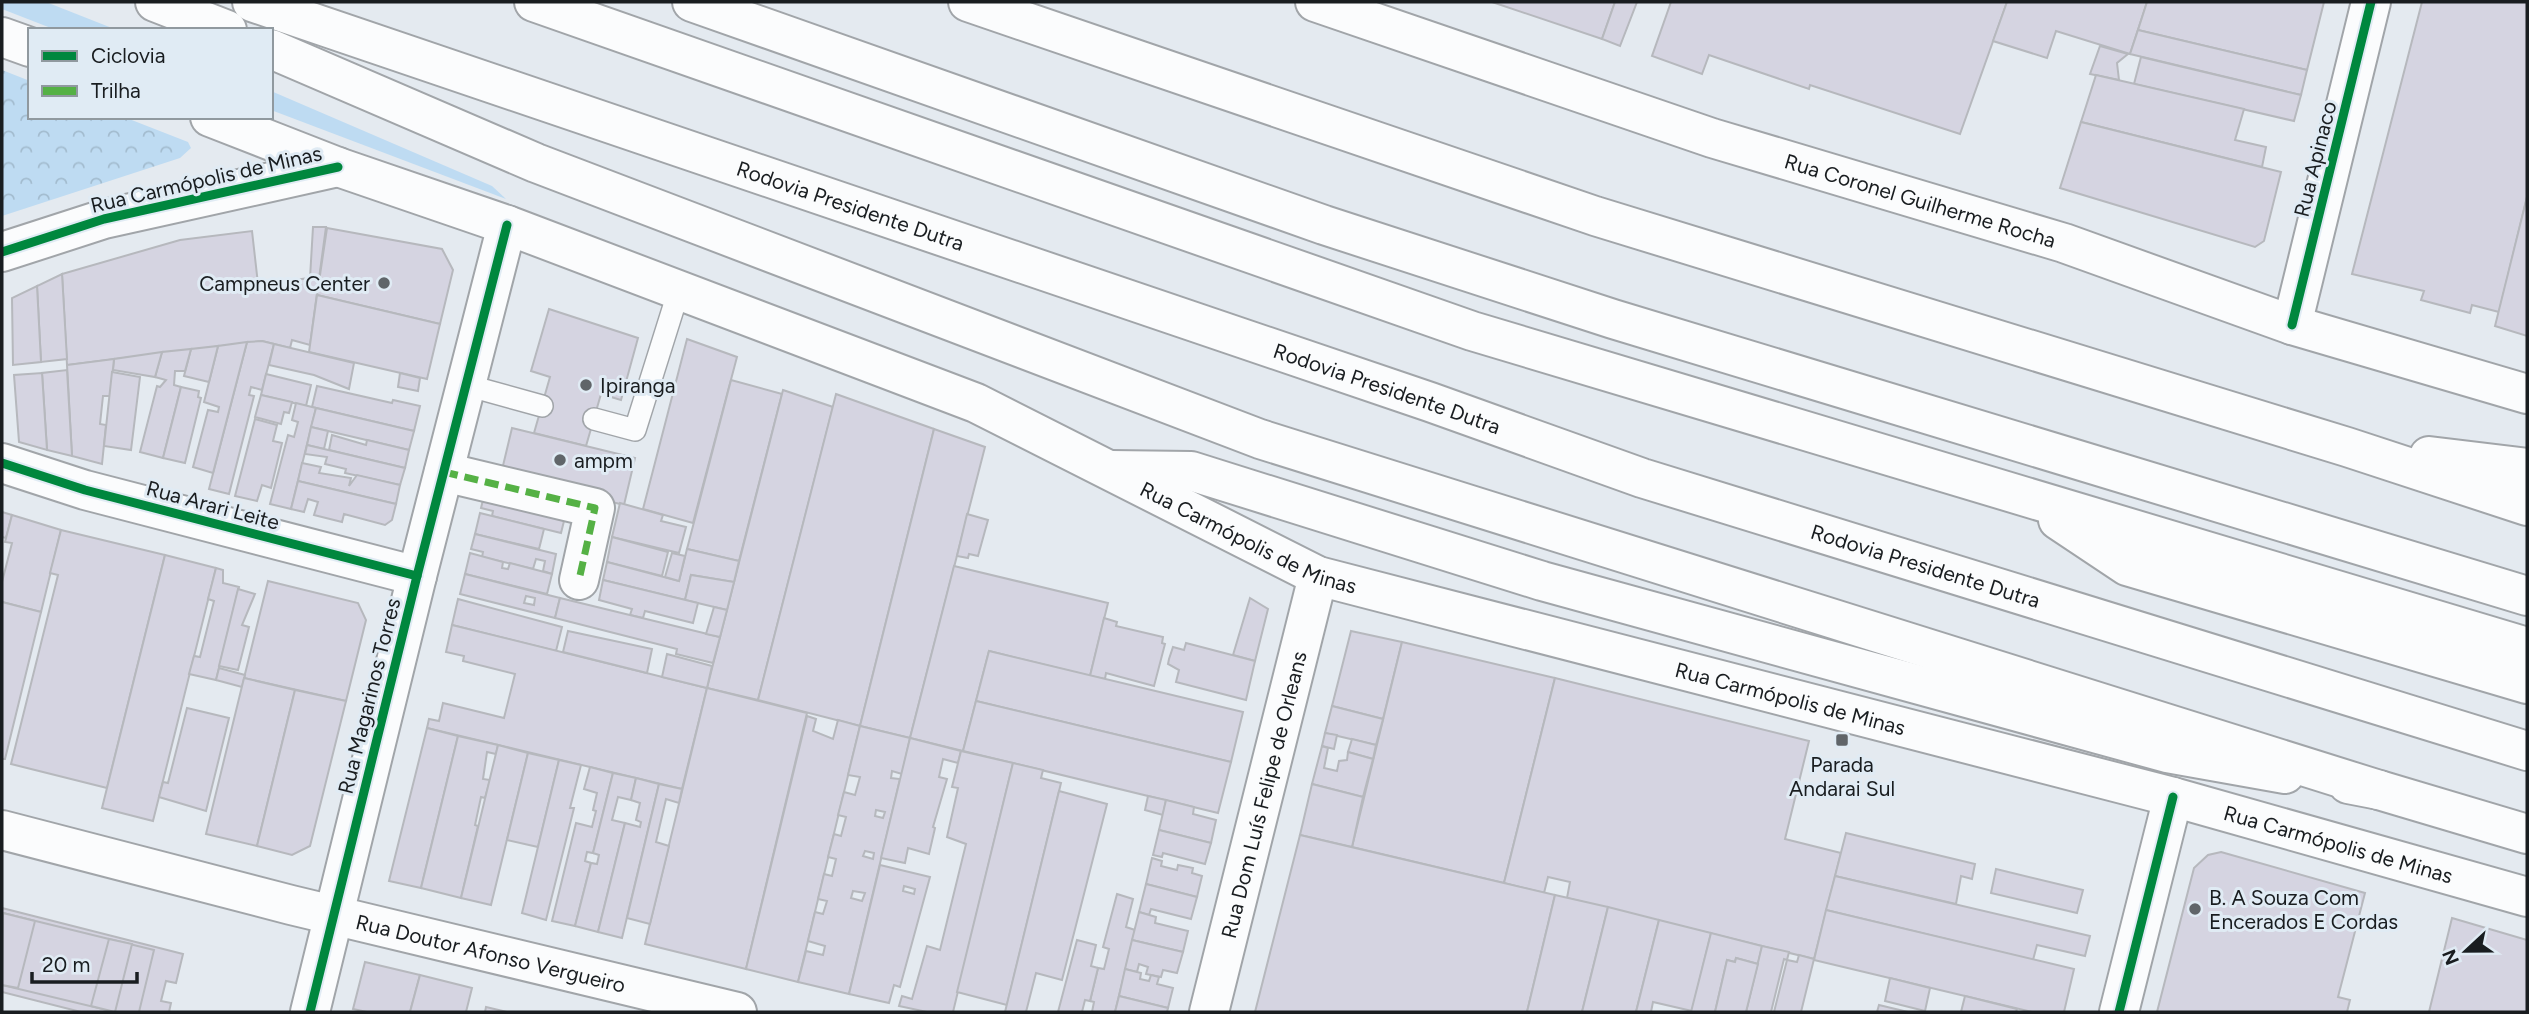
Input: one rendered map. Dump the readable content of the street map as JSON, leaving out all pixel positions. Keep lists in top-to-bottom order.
{
  "streets": {
    "main road": [
      "Rua Apinaco",
      "Rua Carmópolis de Minas",
      "Rua Coronel Guilherme Rocha",
      "Rodovia Presidente Dutra",
      "Rua Arari Leite",
      "Rua Magarinos Torres",
      "Rua Dom Luís Felipe de Orleans",
      "Rua Doutor Afonso Vergueiro"
    ]
  },
  "crossings": [
    ["Rua Apinaco", "Rua Coronel Guilherme Rocha"],
    ["Rua Carmópolis de Minas", "Rua Magarinos Torres"],
    ["Rua Carmópolis de Minas", "Rua Dom Luís Felipe de Orleans"],
    ["Rua Arari Leite", "Rua Magarinos Torres"],
    ["Rua Magarinos Torres", "Rua Doutor Afonso Vergueiro"]
  ],
  "places": {
    "other": [
      "Campneus Center",
      "Ipiranga",
      "ampm",
      "B. A Souza Com Encerados E Cordas"
    ],
    "transit": ["Parada Andarai Sul"]
  },
  "legend": ["Ciclovia", "Trilha"],
  "scale_bar": "20 m",
  "north": "left"
}
